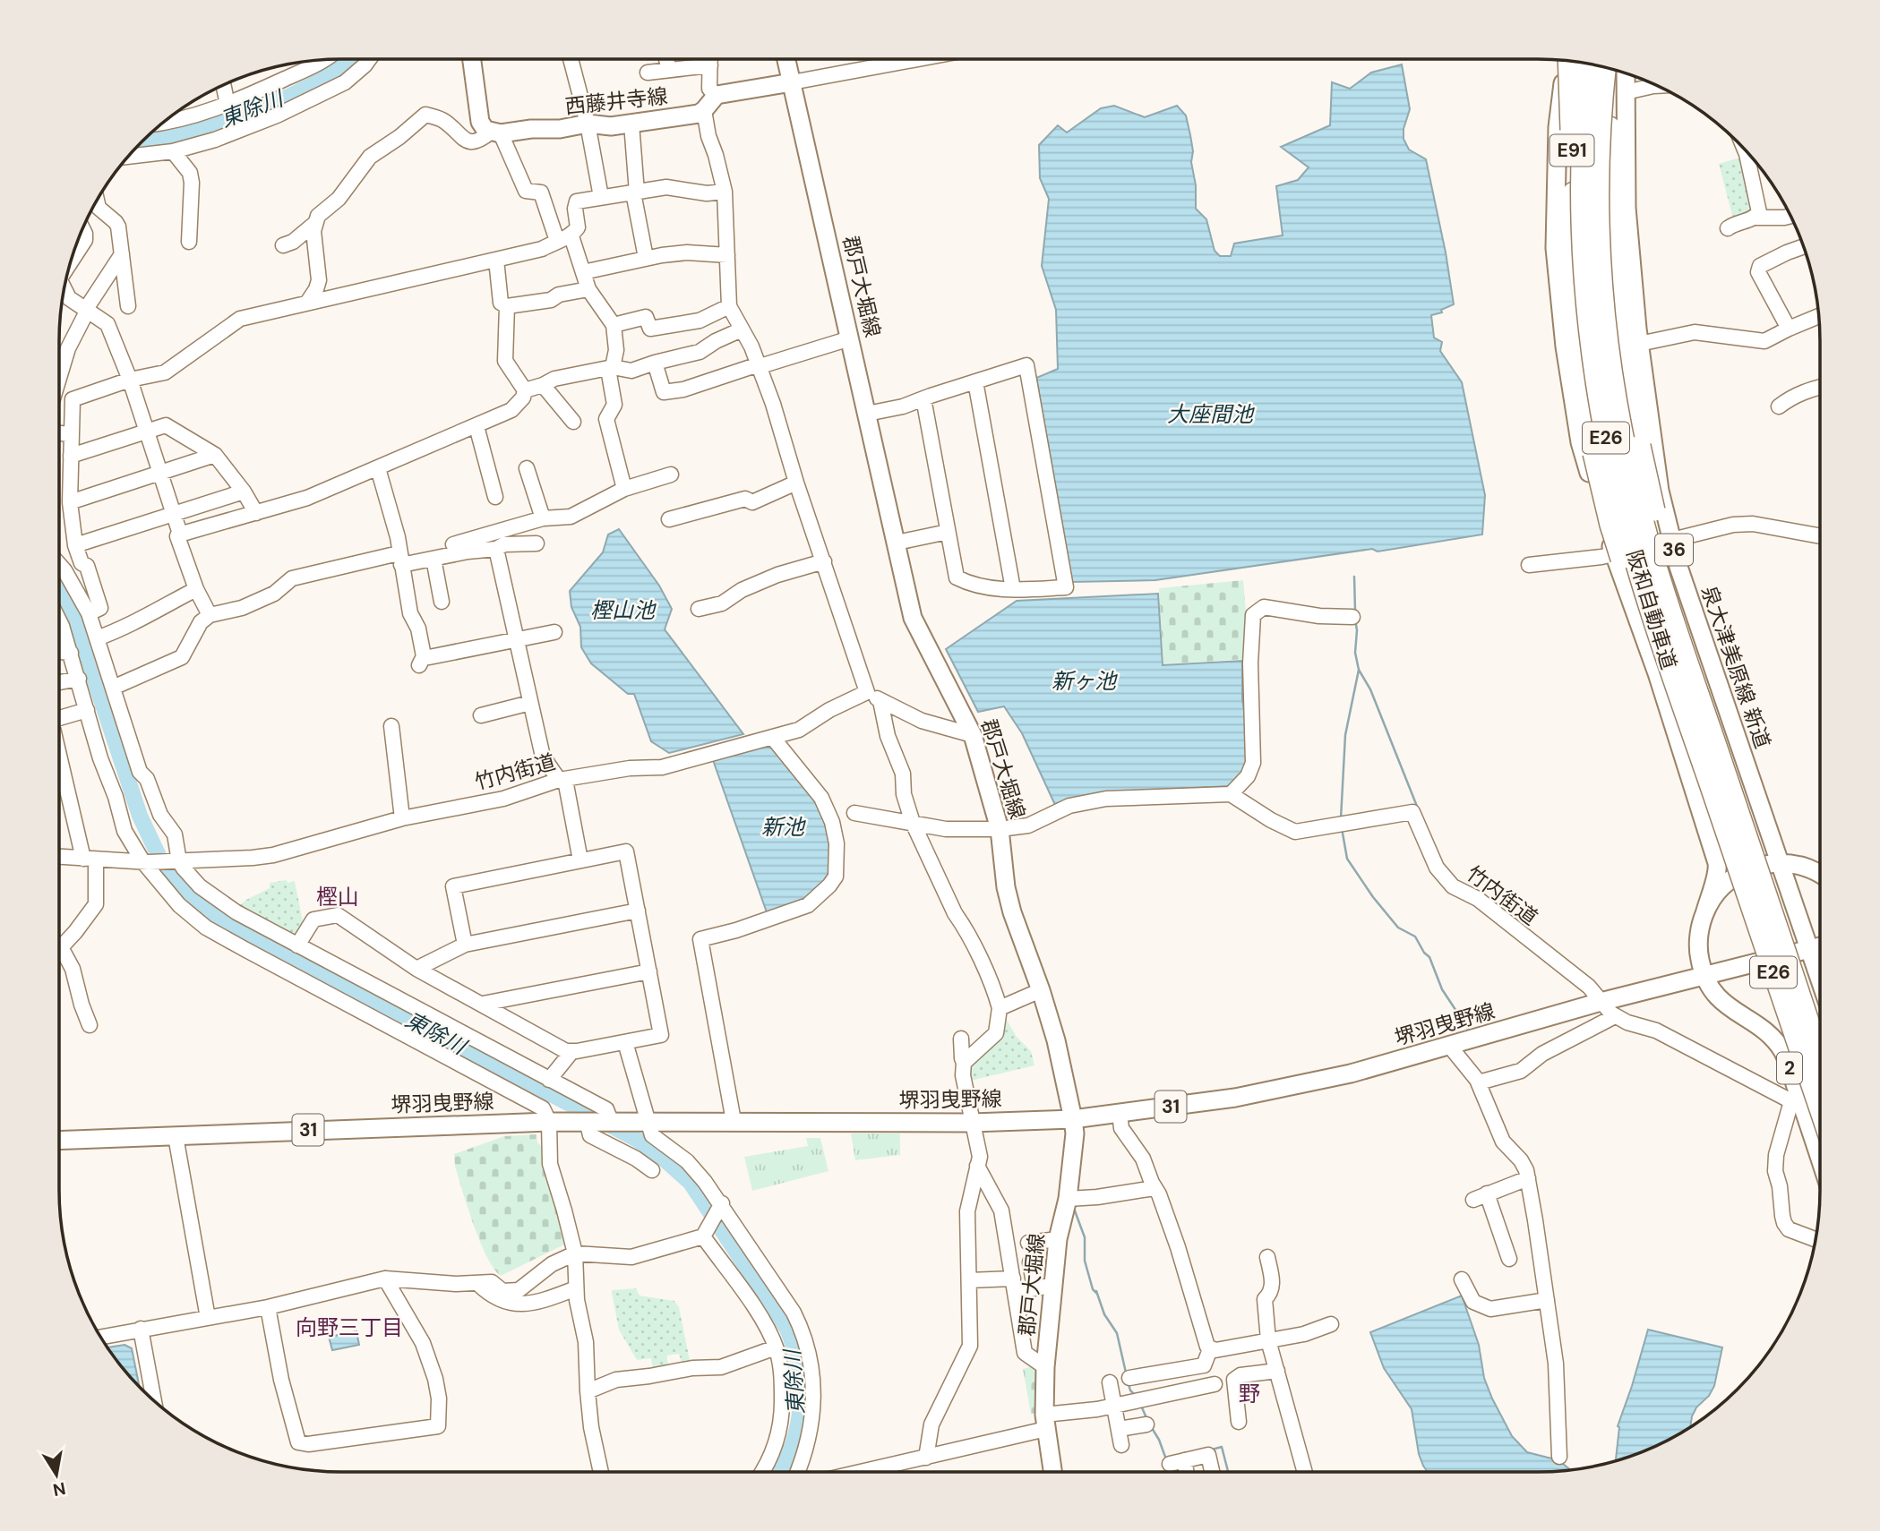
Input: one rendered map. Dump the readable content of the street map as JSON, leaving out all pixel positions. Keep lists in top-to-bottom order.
{
  "streets": {
    "highway": ["E91", "E26", "阪和自動車道"],
    "main road": [
      "西藤井寺線",
      "郡戸大堀線",
      "36",
      "泉大津美原線 新道",
      "堺羽曳野線",
      "2",
      "31"
    ],
    "street": ["竹内街道"]
  },
  "crossings": [
    ["E91", "阪和自動車道"],
    ["郡戸大堀線", "堺羽曳野線"],
    ["泉大津美原線 新道", "堺羽曳野線"],
    ["泉大津美原線 新道", "2"],
    ["竹内街道", "堺羽曳野線"],
    ["竹内街道", "2"],
    ["堺羽曳野線", "2"]
  ],
  "districts": ["樫山", "向野三丁目", "野"],
  "water": [
    "東除川",
    "大座間池",
    "樫山池",
    "新ヶ池",
    "新池"
  ],
  "north": "bottom"
}
